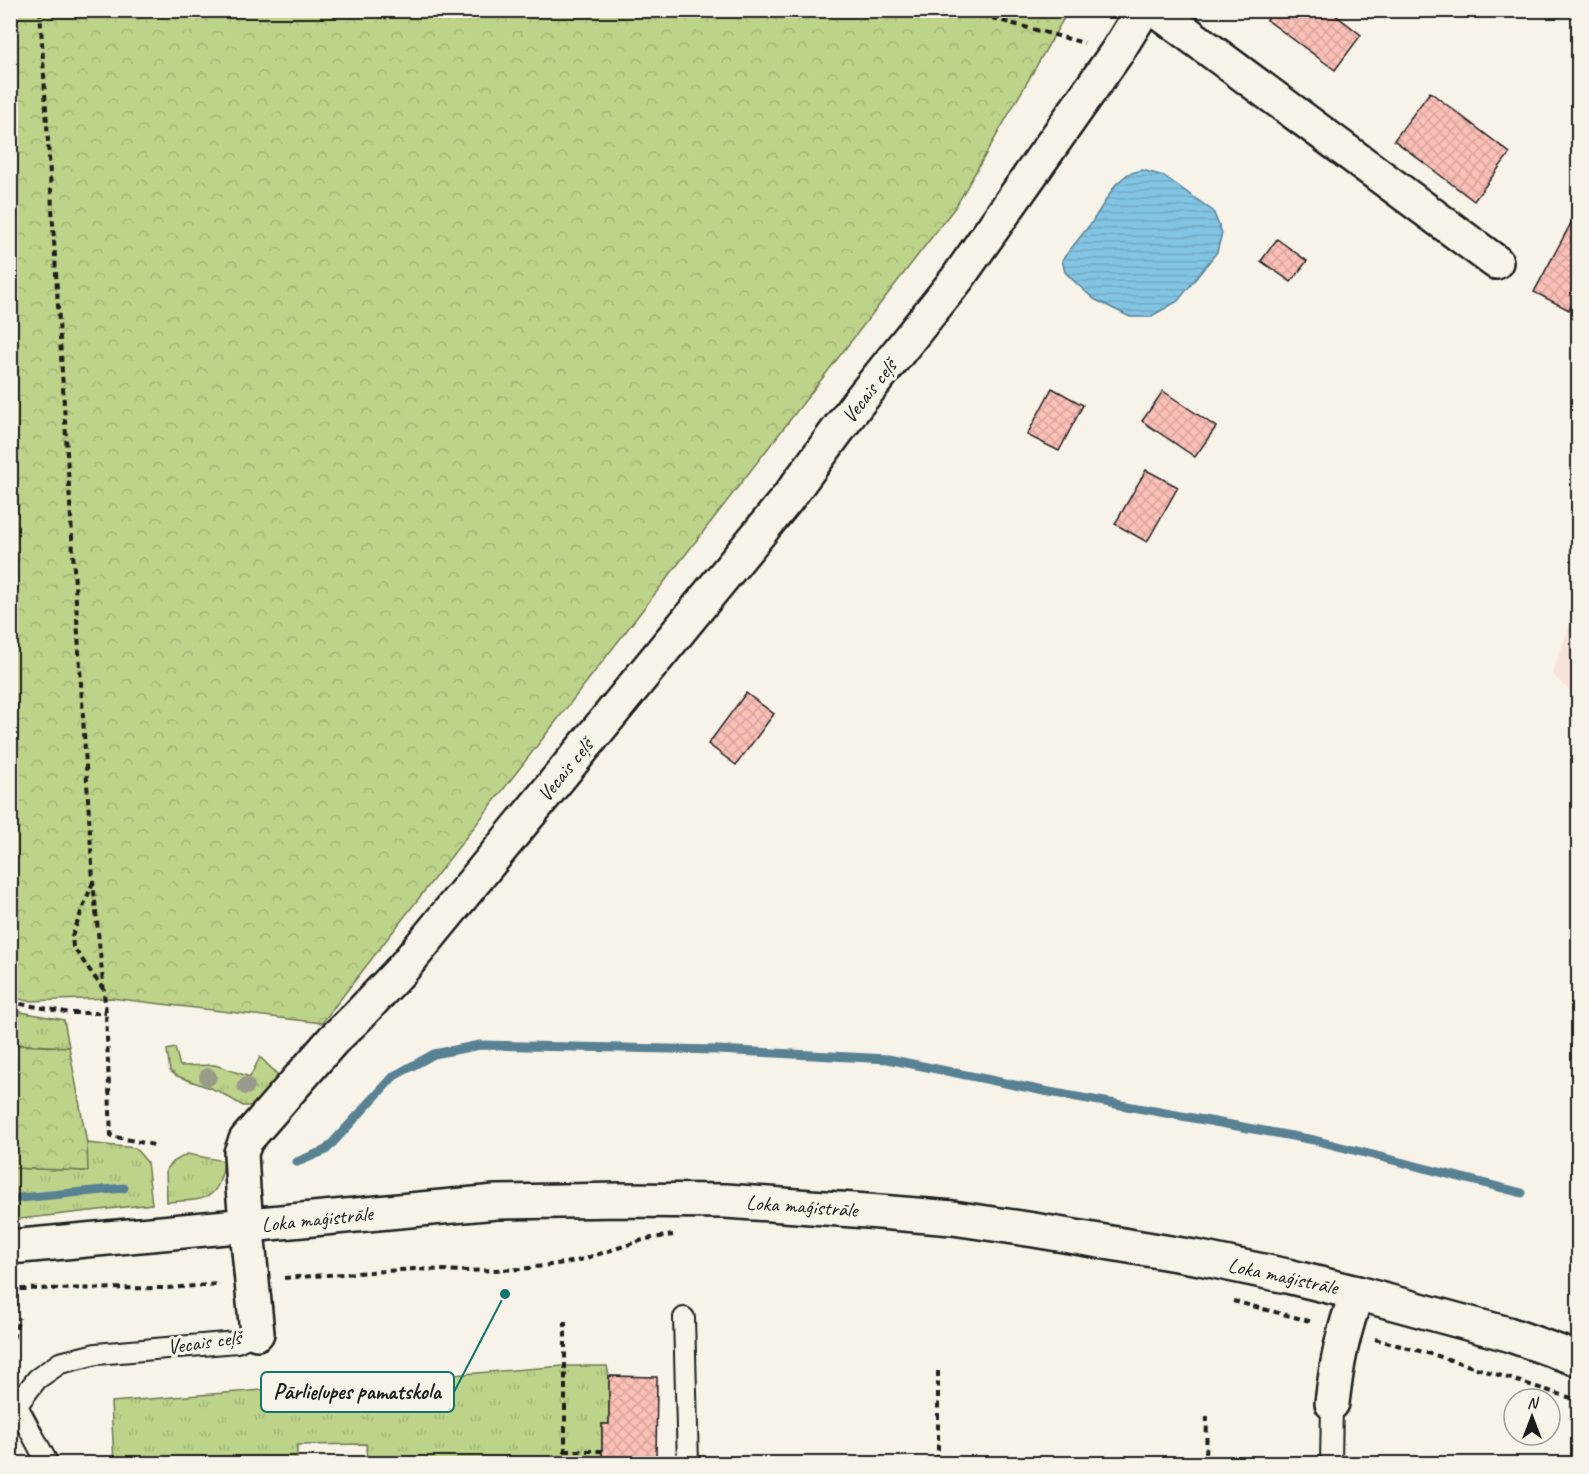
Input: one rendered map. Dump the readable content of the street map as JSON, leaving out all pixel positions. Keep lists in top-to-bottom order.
{
  "streets": {
    "street": ["Vecais ceļš", "Loka maģistrāle"]
  },
  "crossings": [
    ["Vecais ceļš", "Loka maģistrāle"]
  ],
  "places": ["Pārlielupes pamatskola"],
  "north": "top"
}
